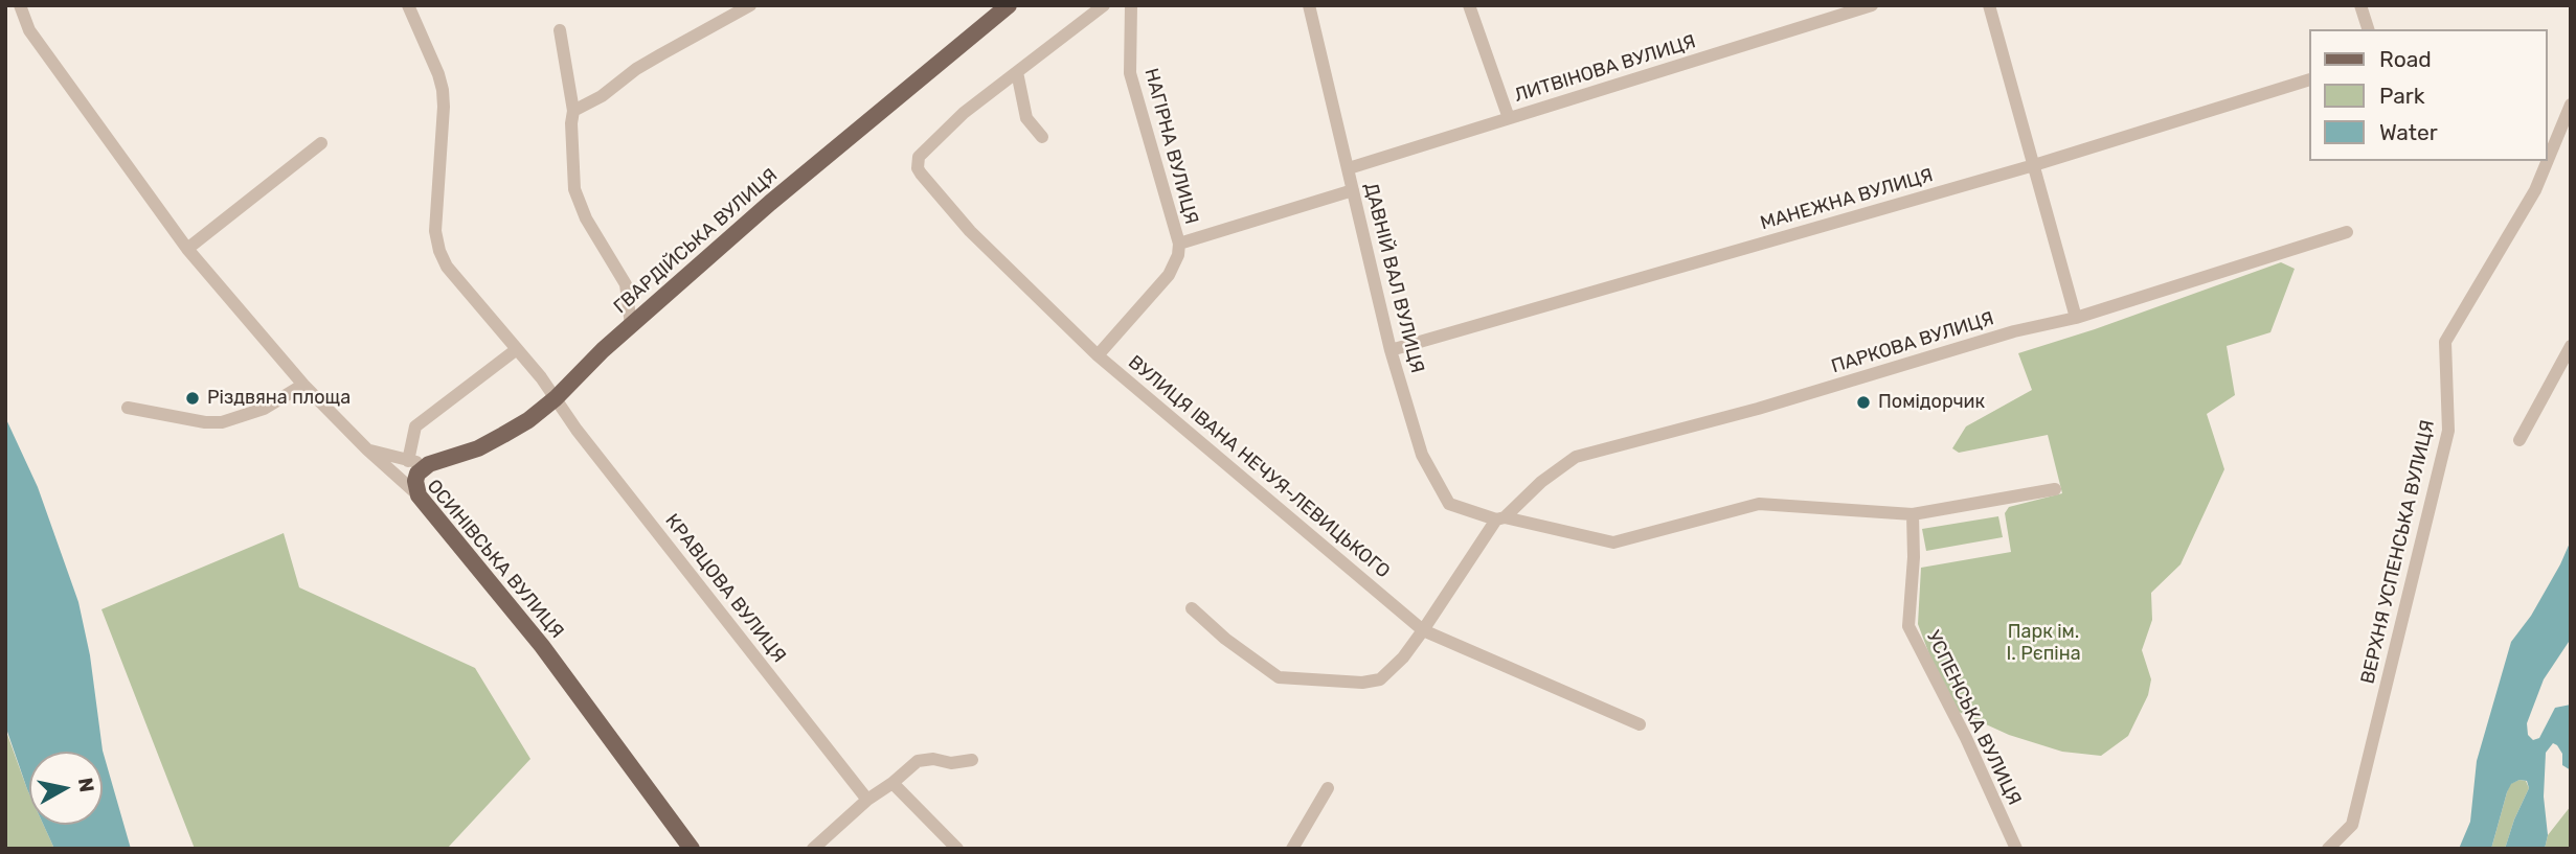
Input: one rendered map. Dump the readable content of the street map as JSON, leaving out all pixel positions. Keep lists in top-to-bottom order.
{
  "streets": {
    "main road": ["ГВАРДІЙСЬКА ВУЛИЦЯ", "ОСИНІВСЬКА ВУЛИЦЯ"],
    "street": [
      "ЛИТВІНОВА ВУЛИЦЯ",
      "НАГІРНА ВУЛИЦЯ",
      "МАНЕЖНА ВУЛИЦЯ",
      "ДАВНІЙ ВАЛ ВУЛИЦЯ",
      "ПАРКОВА ВУЛИЦЯ",
      "ВУЛИЦЯ ІВАНА НЕЧУЯ-ЛЕВИЦЬКОГО",
      "ВЕРХНЯ УСПЕНСЬКА ВУЛИЦЯ",
      "КРАВЦОВА ВУЛИЦЯ",
      "УСПЕНСЬКА ВУЛИЦЯ"
    ]
  },
  "crossings": [
    ["ЛИТВІНОВА ВУЛИЦЯ", "ДАВНІЙ ВАЛ ВУЛИЦЯ"],
    ["НАГІРНА ВУЛИЦЯ", "ВУЛИЦЯ ІВАНА НЕЧУЯ-ЛЕВИЦЬКОГО"],
    ["МАНЕЖНА ВУЛИЦЯ", "ДАВНІЙ ВАЛ ВУЛИЦЯ"],
    ["ГВАРДІЙСЬКА ВУЛИЦЯ", "КРАВЦОВА ВУЛИЦЯ"],
    ["ДАВНІЙ ВАЛ ВУЛИЦЯ", "ПАРКОВА ВУЛИЦЯ"],
    ["ДАВНІЙ ВАЛ ВУЛИЦЯ", "УСПЕНСЬКА ВУЛИЦЯ"],
    ["ПАРКОВА ВУЛИЦЯ", "ВУЛИЦЯ ІВАНА НЕЧУЯ-ЛЕВИЦЬКОГО"]
  ],
  "parks": ["Парк ім. І. Рєпіна"],
  "places": ["Різдвяна площа", "Помідорчик"],
  "legend": ["Road", "Park", "Water"],
  "north": "right"
}
